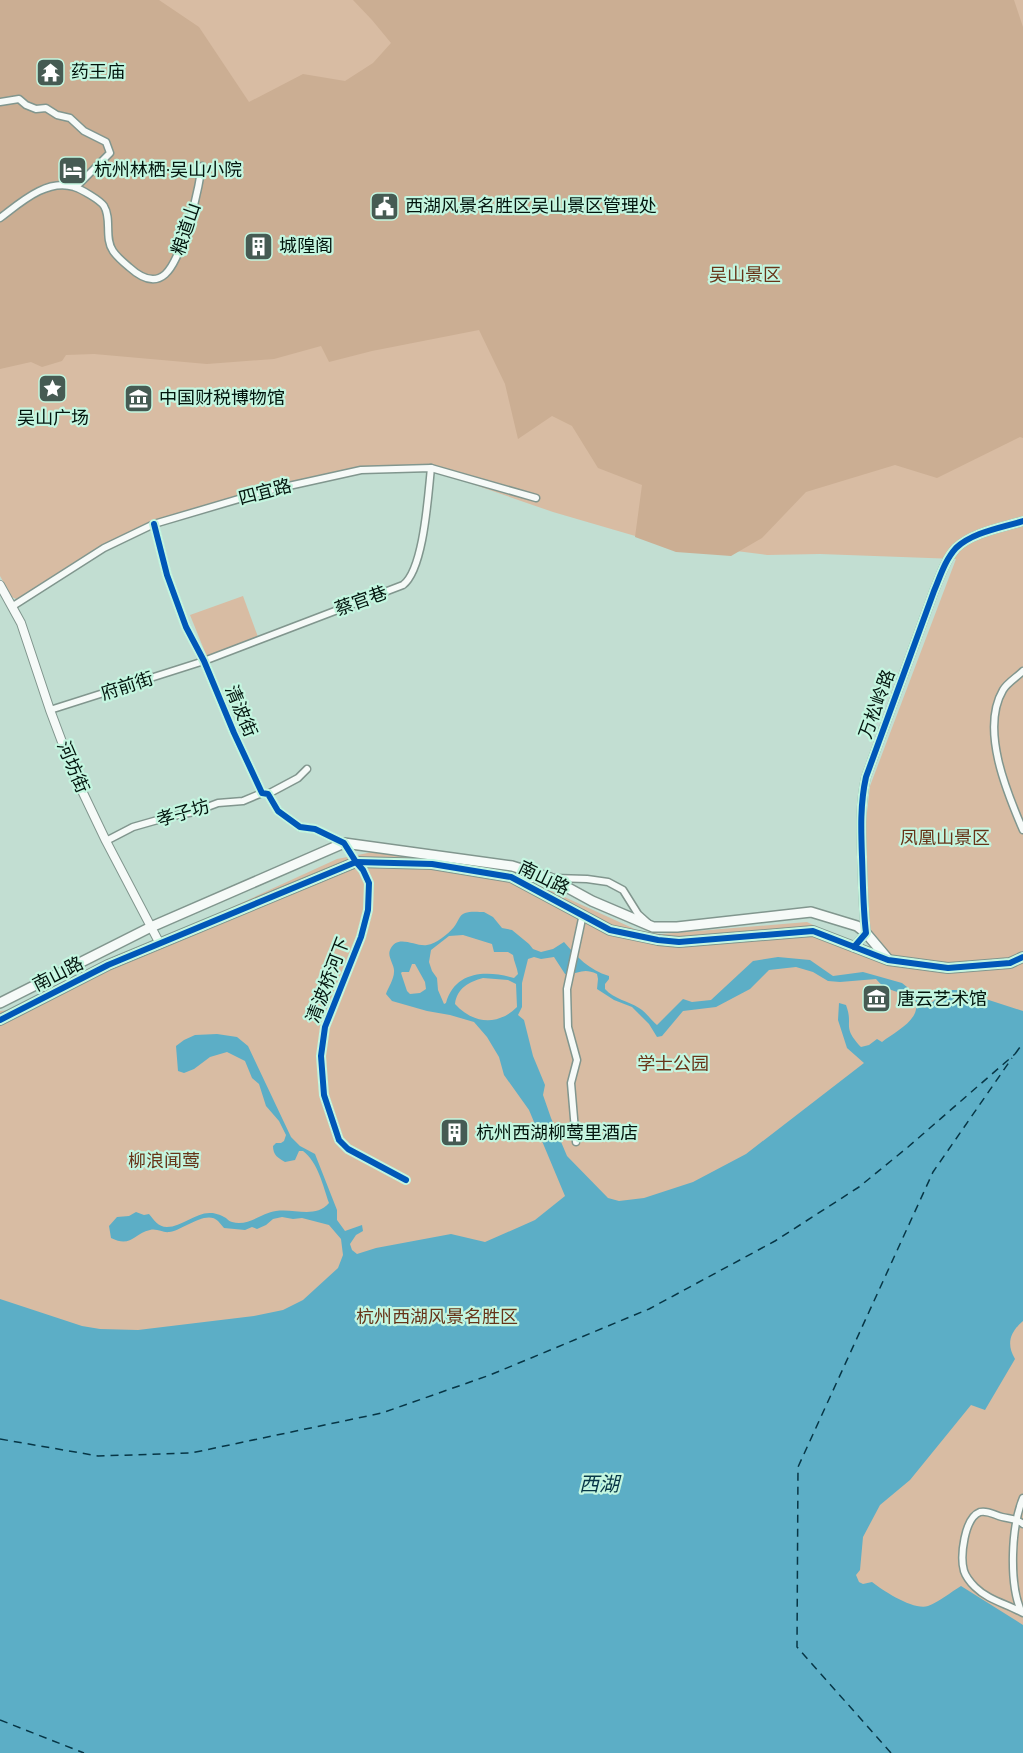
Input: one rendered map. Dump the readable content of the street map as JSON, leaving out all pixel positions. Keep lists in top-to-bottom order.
{
  "streets": {
    "main road": ["南山路"],
    "street": [
      "粮道山",
      "四宜路",
      "蔡官巷",
      "府前街",
      "万松岭路",
      "清波街",
      "河坊街",
      "孝子坊",
      "清波桥河下"
    ]
  },
  "crossings": [
    ["四宜路", "蔡官巷"],
    ["四宜路", "清波街"],
    ["四宜路", "河坊街"],
    ["蔡官巷", "府前街"],
    ["蔡官巷", "清波街"],
    ["府前街", "清波街"],
    ["府前街", "河坊街"],
    ["万松岭路", "南山路"],
    ["清波街", "孝子坊"],
    ["清波街", "南山路"],
    ["河坊街", "孝子坊"],
    ["河坊街", "南山路"],
    ["南山路", "清波桥河下"]
  ],
  "water": ["西湖"],
  "parks": [
    "吴山景区",
    "凤凰山景区",
    "学士公园",
    "柳浪闻莺",
    "杭州西湖风景名胜区"
  ],
  "places": {
    "temple": ["药王庙"],
    "hotel": ["杭州林栖·吴山小院"],
    "public building": ["西湖风景名胜区吴山景区管理处"],
    "building": ["城隍阁", "杭州西湖柳莺里酒店"],
    "place": ["吴山广场"],
    "museum": ["中国财税博物馆", "唐云艺术馆"]
  }
}
